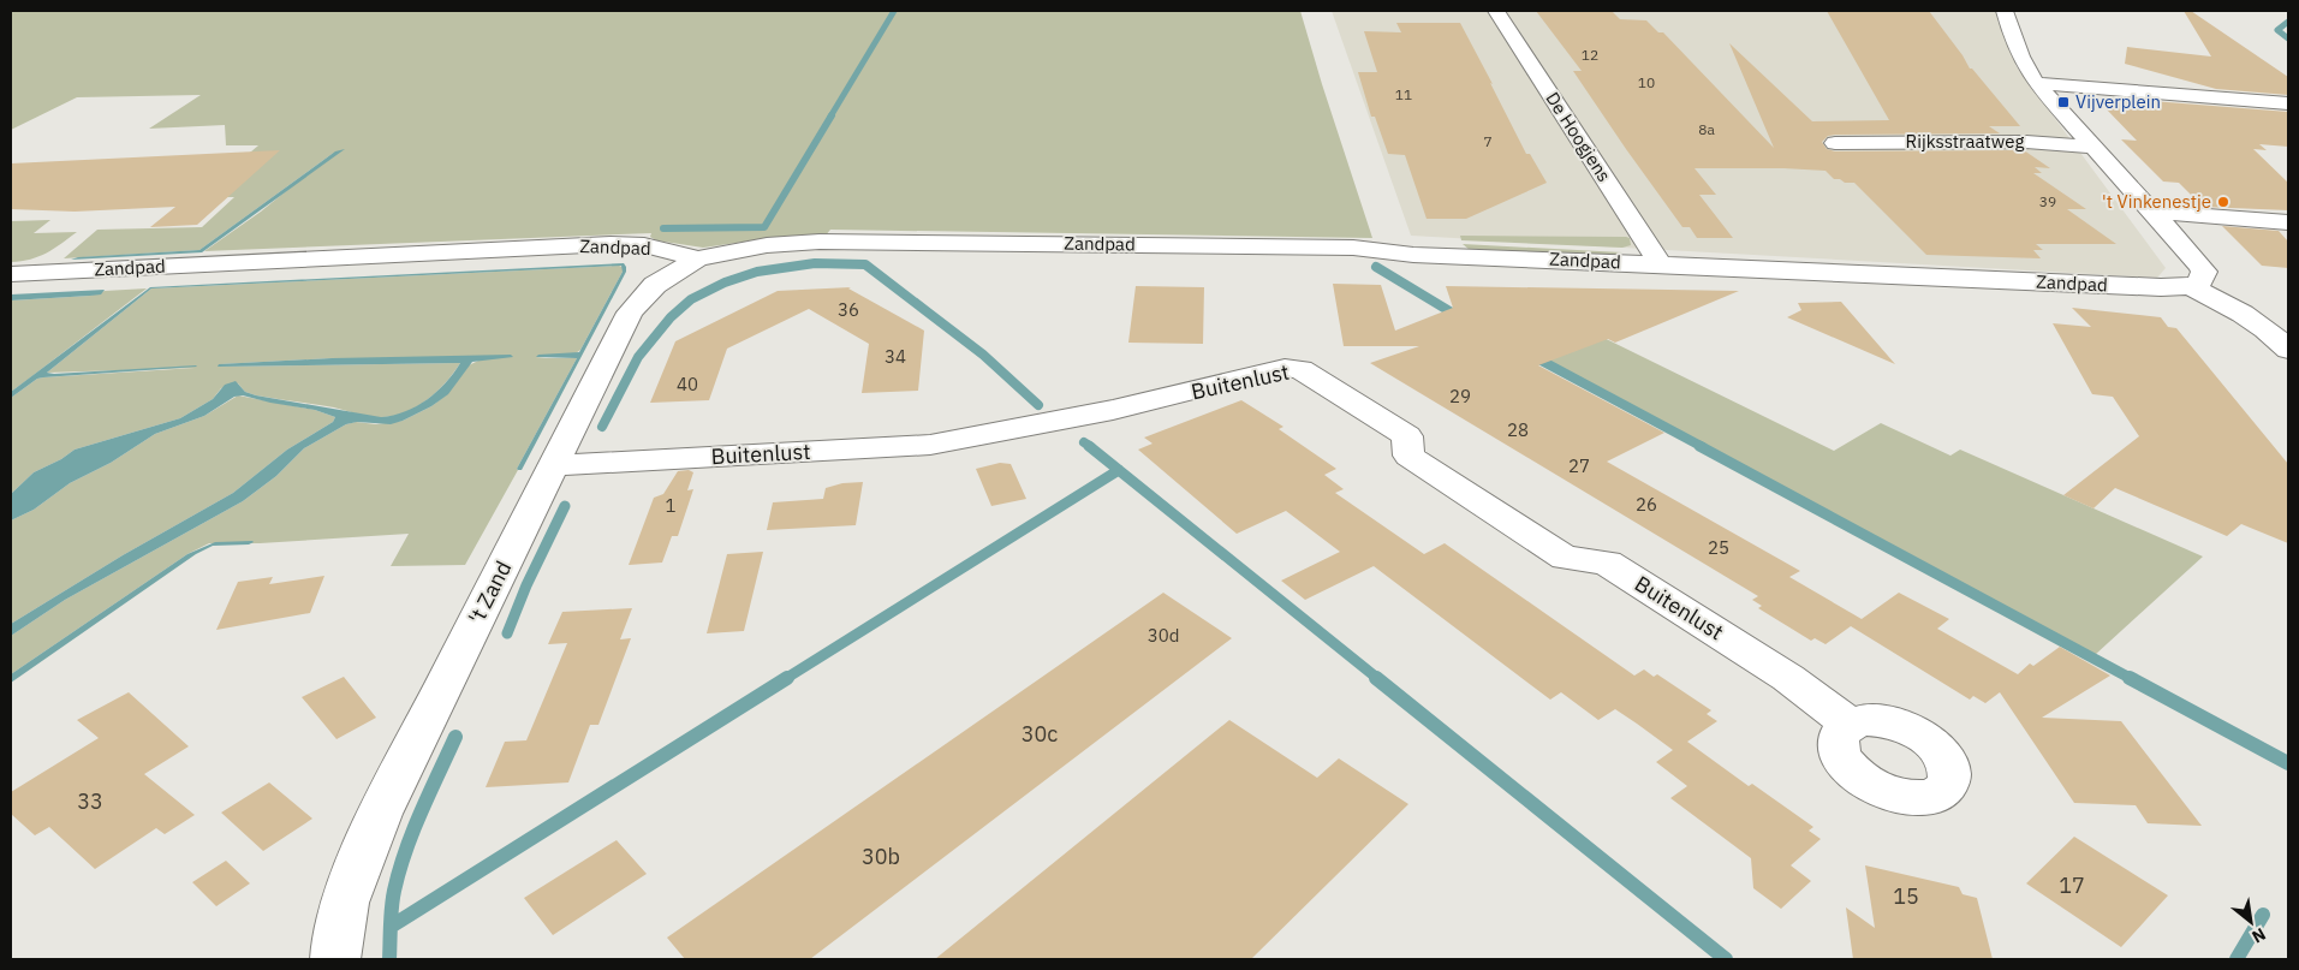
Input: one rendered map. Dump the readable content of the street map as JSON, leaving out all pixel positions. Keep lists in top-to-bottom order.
{
  "streets": {
    "street": [
      "De Hoogjens",
      "Rijksstraatweg",
      "Zandpad",
      "Buitenlust",
      "'t Zand"
    ]
  },
  "crossings": [
    ["De Hoogjens", "Zandpad"],
    ["Zandpad", "'t Zand"],
    ["Buitenlust", "'t Zand"]
  ],
  "places": {
    "transit": ["Vijverplein"],
    "other": ["'t Vinkenestje"]
  },
  "house_numbers": [
    "12",
    "10",
    "11",
    "8a",
    "7",
    "39",
    "36",
    "34",
    "40",
    "29",
    "28",
    "27",
    "26",
    "1",
    "25",
    "30d",
    "30c",
    "33",
    "30b",
    "17",
    "15"
  ],
  "north": "bottom right"
}
